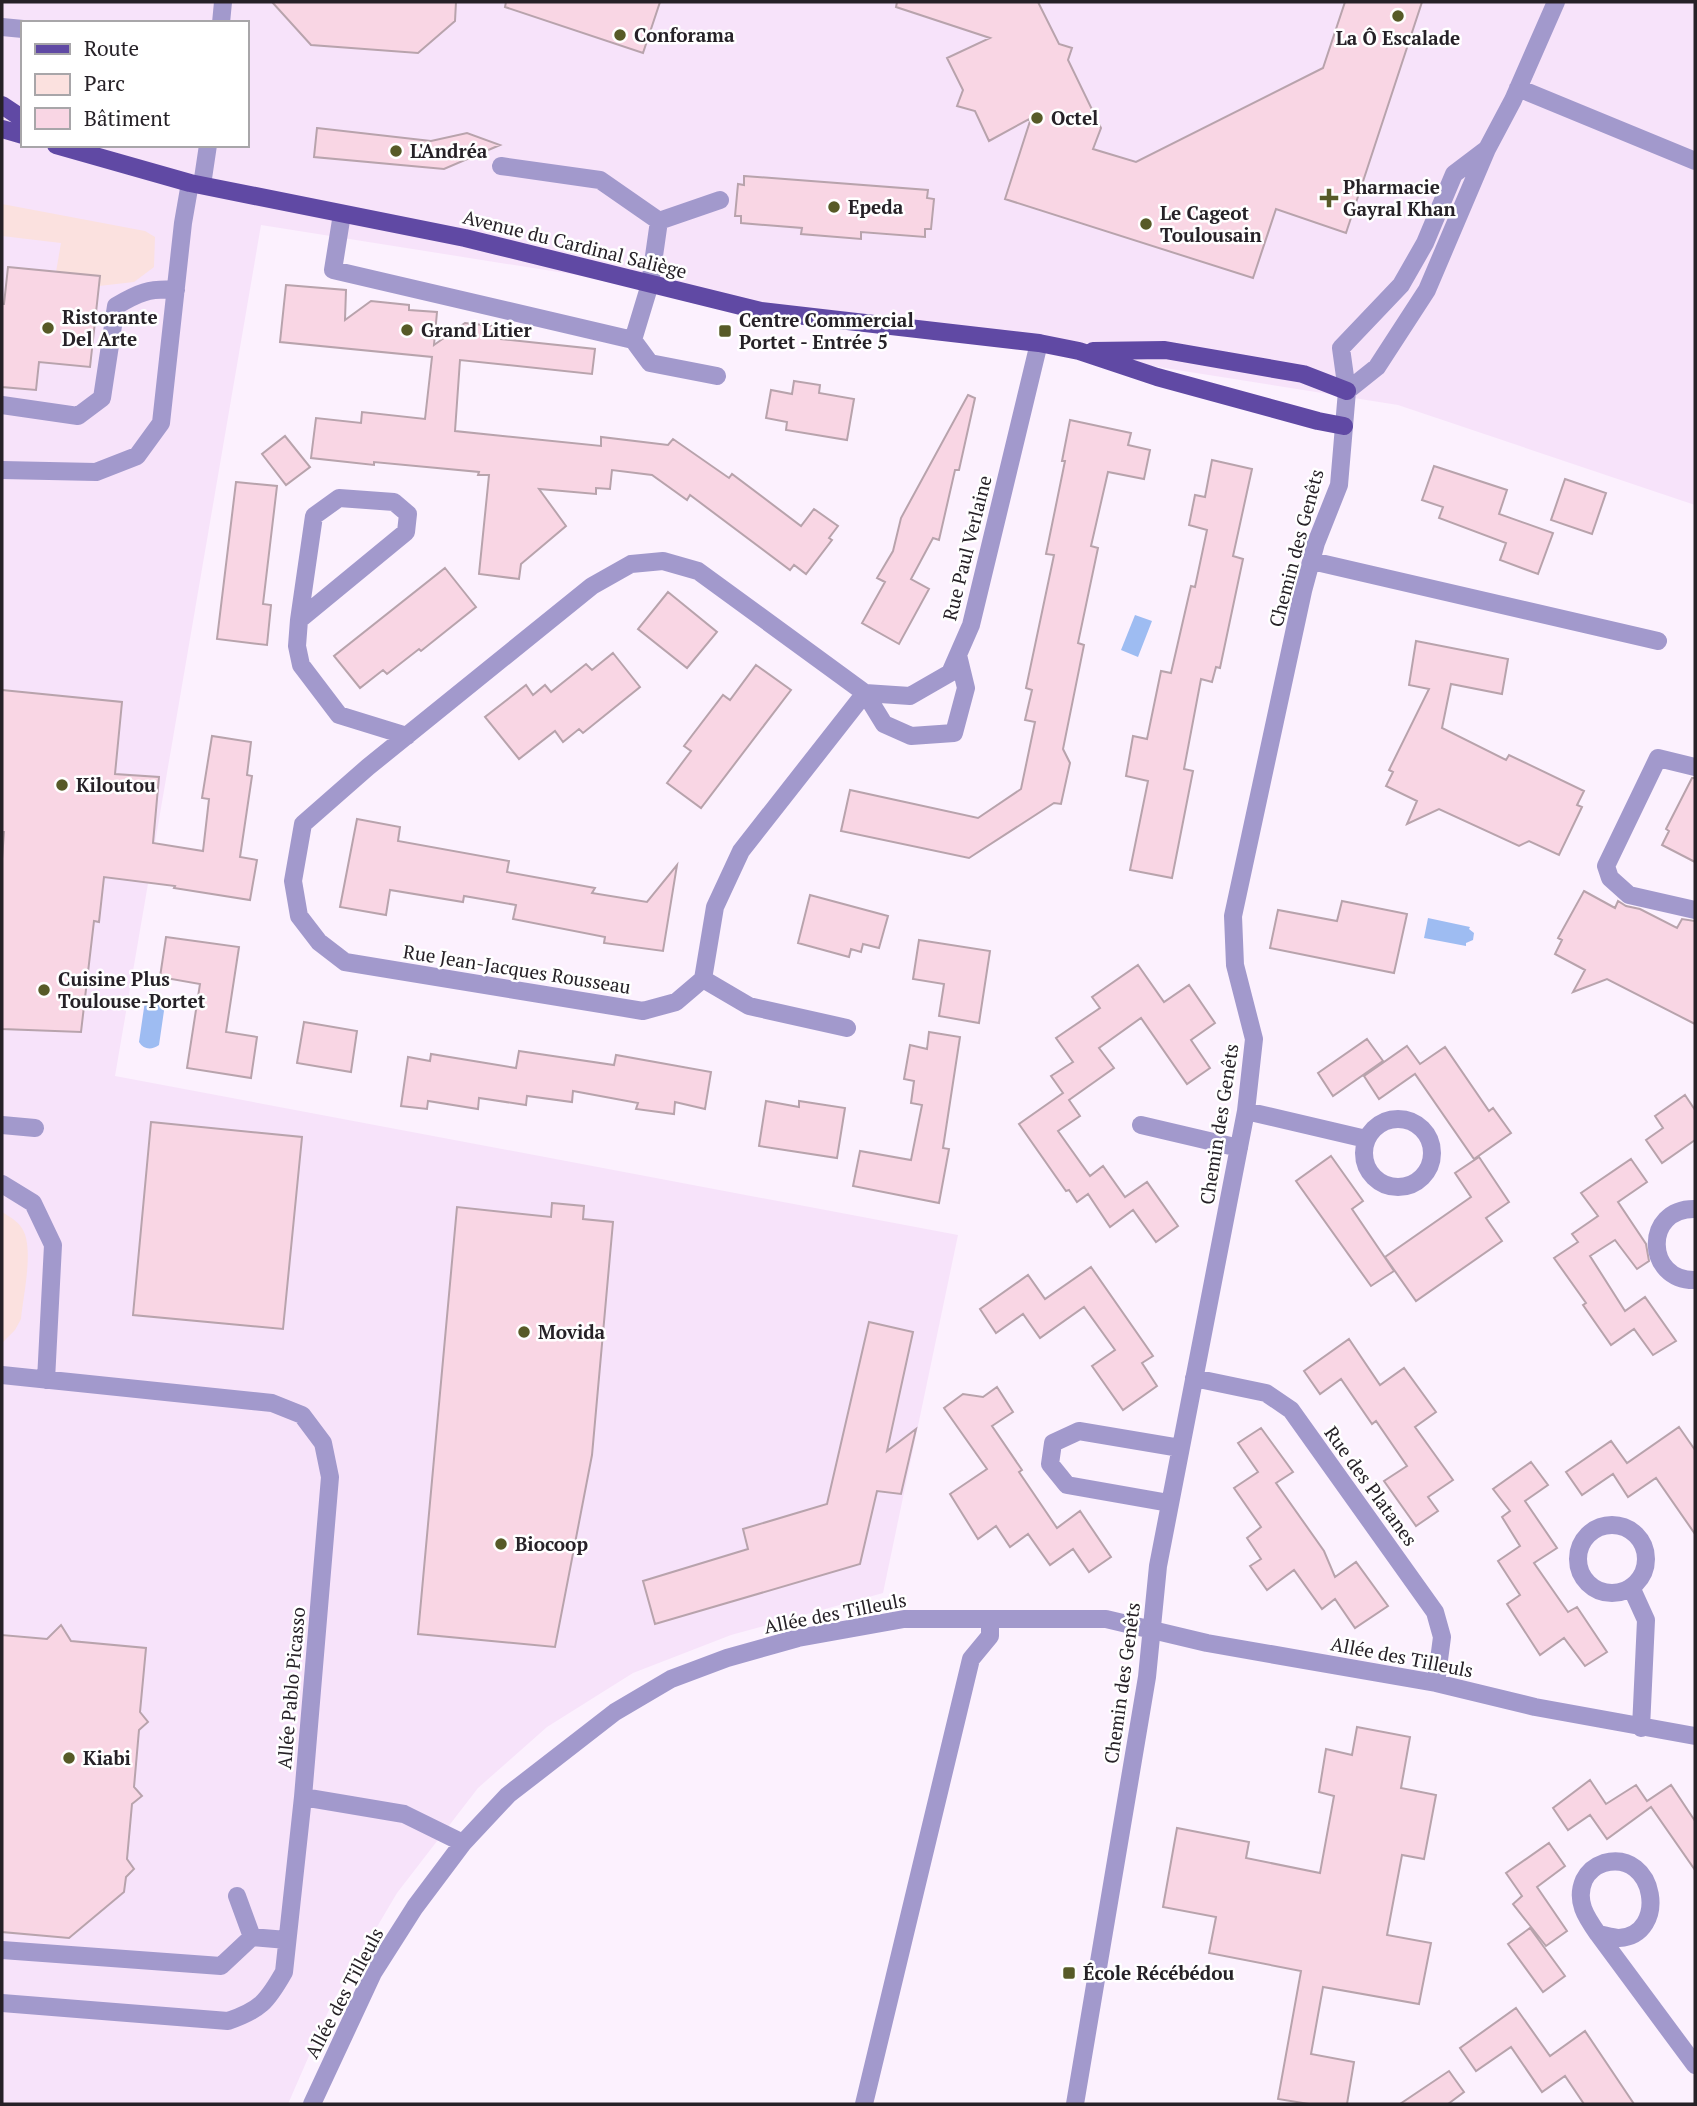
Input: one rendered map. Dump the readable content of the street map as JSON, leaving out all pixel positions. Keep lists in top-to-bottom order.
{
  "streets": {
    "main road": ["Avenue du Cardinal Saliège"],
    "street": [
      "Rue Paul Verlaine",
      "Chemin des Genêts",
      "Rue Jean-Jacques Rousseau",
      "Rue des Platanes",
      "Allée des Tilleuls",
      "Allée Pablo Picasso"
    ]
  },
  "crossings": [
    ["Avenue du Cardinal Saliège", "Rue Paul Verlaine"],
    ["Rue Paul Verlaine", "Rue Jean-Jacques Rousseau"],
    ["Chemin des Genêts", "Rue des Platanes"],
    ["Chemin des Genêts", "Allée des Tilleuls"],
    ["Rue des Platanes", "Allée des Tilleuls"]
  ],
  "places": {
    "other": [
      "La Ô Escalade",
      "Conforama",
      "Octel",
      "L'Andréa",
      "Epeda",
      "Le Cageot Toulousain",
      "Ristorante Del Arte",
      "Grand Litier",
      "Kiloutou",
      "Cuisine Plus Toulouse-Portet",
      "Movida",
      "Biocoop",
      "Kiabi"
    ],
    "health": ["Pharmacie Gayral Khan"],
    "transit": ["Centre Commercial Portet - Entrée 5", "École Récébédou"]
  },
  "legend": ["Route", "Parc", "Bâtiment"]
}
